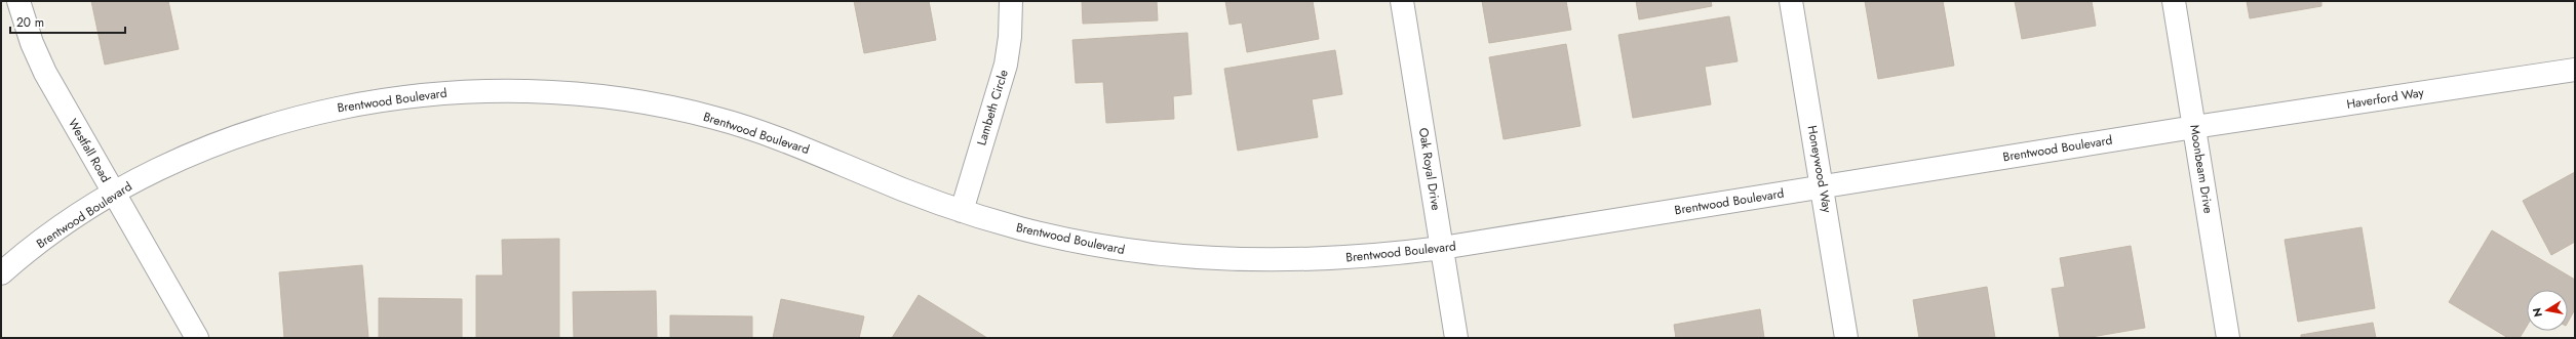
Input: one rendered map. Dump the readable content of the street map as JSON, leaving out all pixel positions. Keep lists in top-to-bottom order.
{
  "streets": {
    "street": [
      "Haverford Way",
      "Brentwood Boulevard",
      "Lambeth Circle",
      "Westfall Road",
      "Oak Royal Drive",
      "Honeywood Way",
      "Moonbeam Drive"
    ]
  },
  "crossings": [
    ["Haverford Way", "Brentwood Boulevard"],
    ["Haverford Way", "Moonbeam Drive"],
    ["Brentwood Boulevard", "Lambeth Circle"],
    ["Brentwood Boulevard", "Westfall Road"],
    ["Brentwood Boulevard", "Oak Royal Drive"],
    ["Brentwood Boulevard", "Honeywood Way"],
    ["Brentwood Boulevard", "Moonbeam Drive"]
  ],
  "scale_bar": "20 m",
  "north": "left"
}
